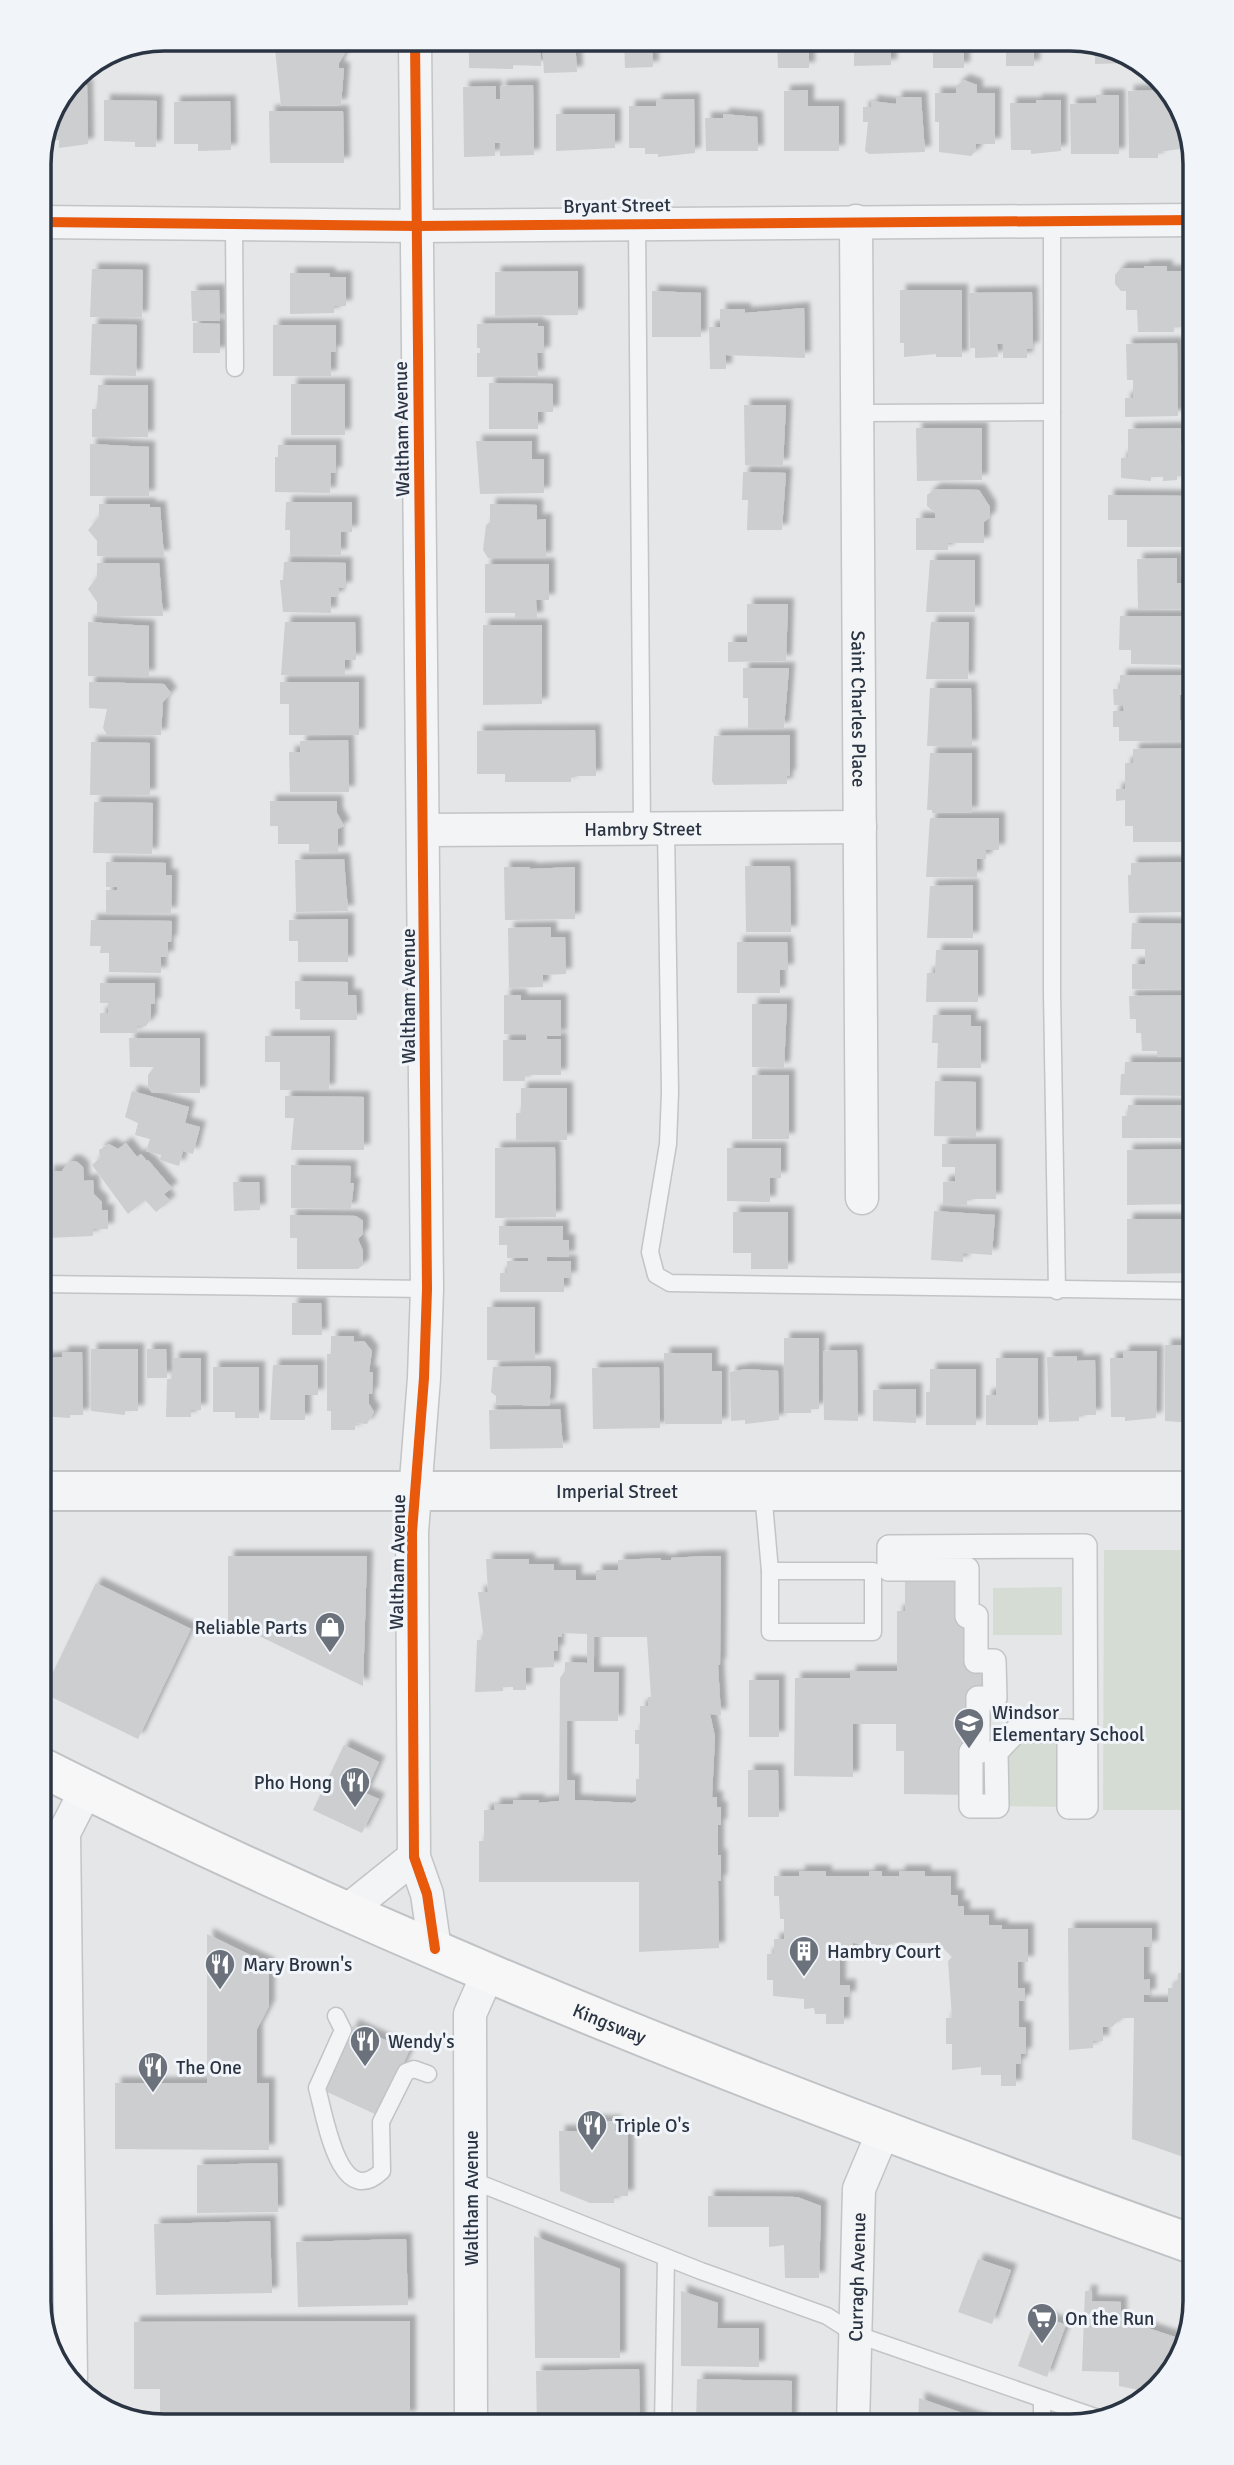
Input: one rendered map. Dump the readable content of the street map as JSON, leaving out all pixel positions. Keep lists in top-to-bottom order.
{
  "streets": {
    "main road": ["Kingsway"],
    "street": [
      "Bryant Street",
      "Waltham Avenue",
      "Saint Charles Place",
      "Hambry Street",
      "Imperial Street",
      "Curragh Avenue"
    ]
  },
  "crossings": [
    ["Bryant Street", "Waltham Avenue"],
    ["Bryant Street", "Saint Charles Place"],
    ["Waltham Avenue", "Hambry Street"],
    ["Waltham Avenue", "Imperial Street"],
    ["Waltham Avenue", "Kingsway"],
    ["Saint Charles Place", "Hambry Street"],
    ["Kingsway", "Curragh Avenue"]
  ],
  "places": {
    "shop": ["Reliable Parts"],
    "school or university": ["Windsor Elementary School"],
    "restaurant": [
      "Pho Hong",
      "Mary Brown's",
      "Wendy's",
      "The One",
      "Triple O's"
    ],
    "building": ["Hambry Court"],
    "supermarket": ["On the Run"]
  }
}
